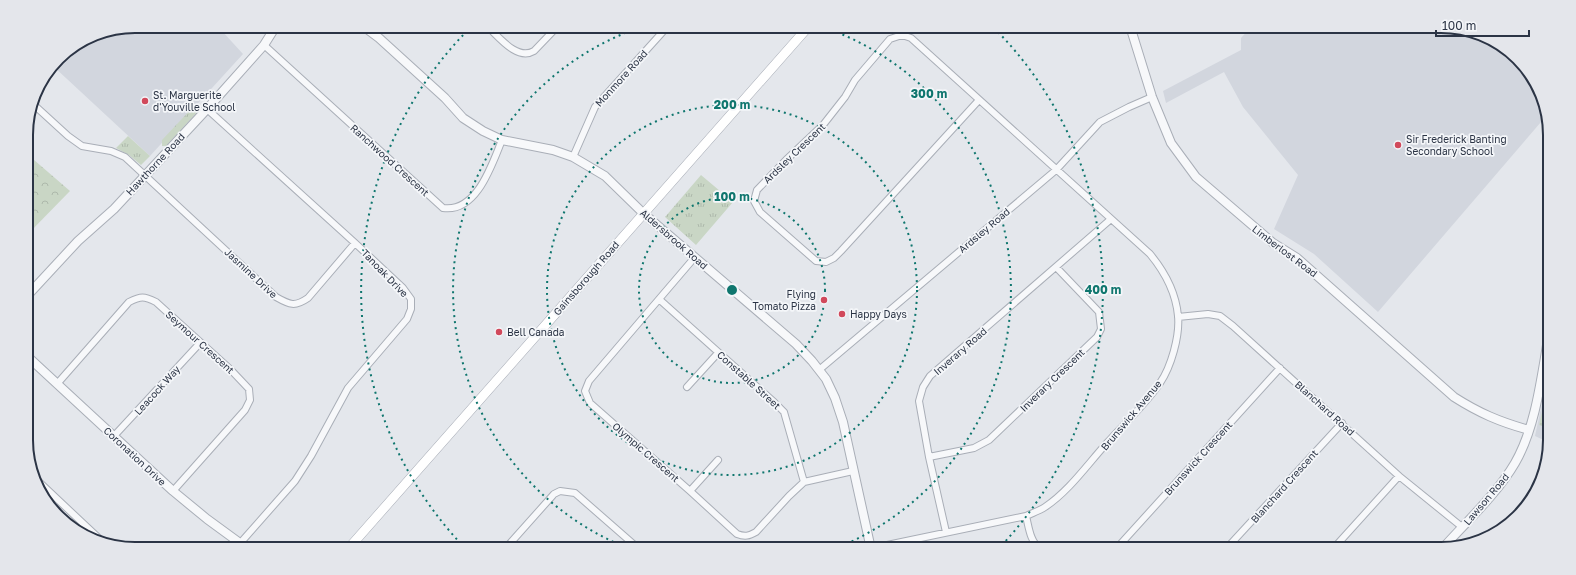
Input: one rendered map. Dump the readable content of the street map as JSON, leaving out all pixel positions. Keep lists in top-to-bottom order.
{
  "streets": {
    "main road": ["Gainsborough Road"],
    "street": [
      "Monmore Road",
      "Ardsley Crescent",
      "Ranchwood Crescent",
      "Hawthorne Road",
      "Ardsley Road",
      "Aldersbrook Road",
      "Limberlost Road",
      "Jasmine Drive",
      "Tanoak Drive",
      "Seymour Crescent",
      "Inverary Road",
      "Constable Street",
      "Inverary Crescent",
      "Leacock Way",
      "Blanchard Road",
      "Brunswick Avenue",
      "Olympic Crescent",
      "Coronation Drive",
      "Brunswick Crescent",
      "Blanchard Crescent",
      "Lawson Road"
    ]
  },
  "crossings": [
    ["Monmore Road", "Aldersbrook Road"],
    ["Ardsley Crescent", "Ardsley Road"],
    ["Ardsley Crescent", "Brunswick Avenue"],
    ["Ranchwood Crescent", "Hawthorne Road"],
    ["Ranchwood Crescent", "Aldersbrook Road"],
    ["Hawthorne Road", "Jasmine Drive"],
    ["Hawthorne Road", "Tanoak Drive"],
    ["Ardsley Road", "Aldersbrook Road"],
    ["Ardsley Road", "Limberlost Road"],
    ["Ardsley Road", "Brunswick Avenue"],
    ["Aldersbrook Road", "Gainsborough Road"],
    ["Aldersbrook Road", "Olympic Crescent"],
    ["Limberlost Road", "Lawson Road"],
    ["Jasmine Drive", "Tanoak Drive"],
    ["Tanoak Drive", "Coronation Drive"],
    ["Seymour Crescent", "Leacock Way"],
    ["Seymour Crescent", "Coronation Drive"],
    ["Inverary Road", "Inverary Crescent"],
    ["Inverary Road", "Brunswick Avenue"],
    ["Constable Street", "Olympic Crescent"],
    ["Leacock Way", "Coronation Drive"],
    ["Blanchard Road", "Brunswick Avenue"],
    ["Blanchard Road", "Brunswick Crescent"],
    ["Blanchard Road", "Blanchard Crescent"],
    ["Blanchard Road", "Lawson Road"]
  ],
  "places": [
    "St. Marguerite d'Youville School",
    "Sir Frederick Banting Secondary School",
    "Flying Tomato Pizza",
    "Happy Days",
    "Bell Canada"
  ],
  "scale_bar": "100 m",
  "rings": [
    "300 m",
    "200 m",
    "100 m",
    "400 m"
  ]
}
